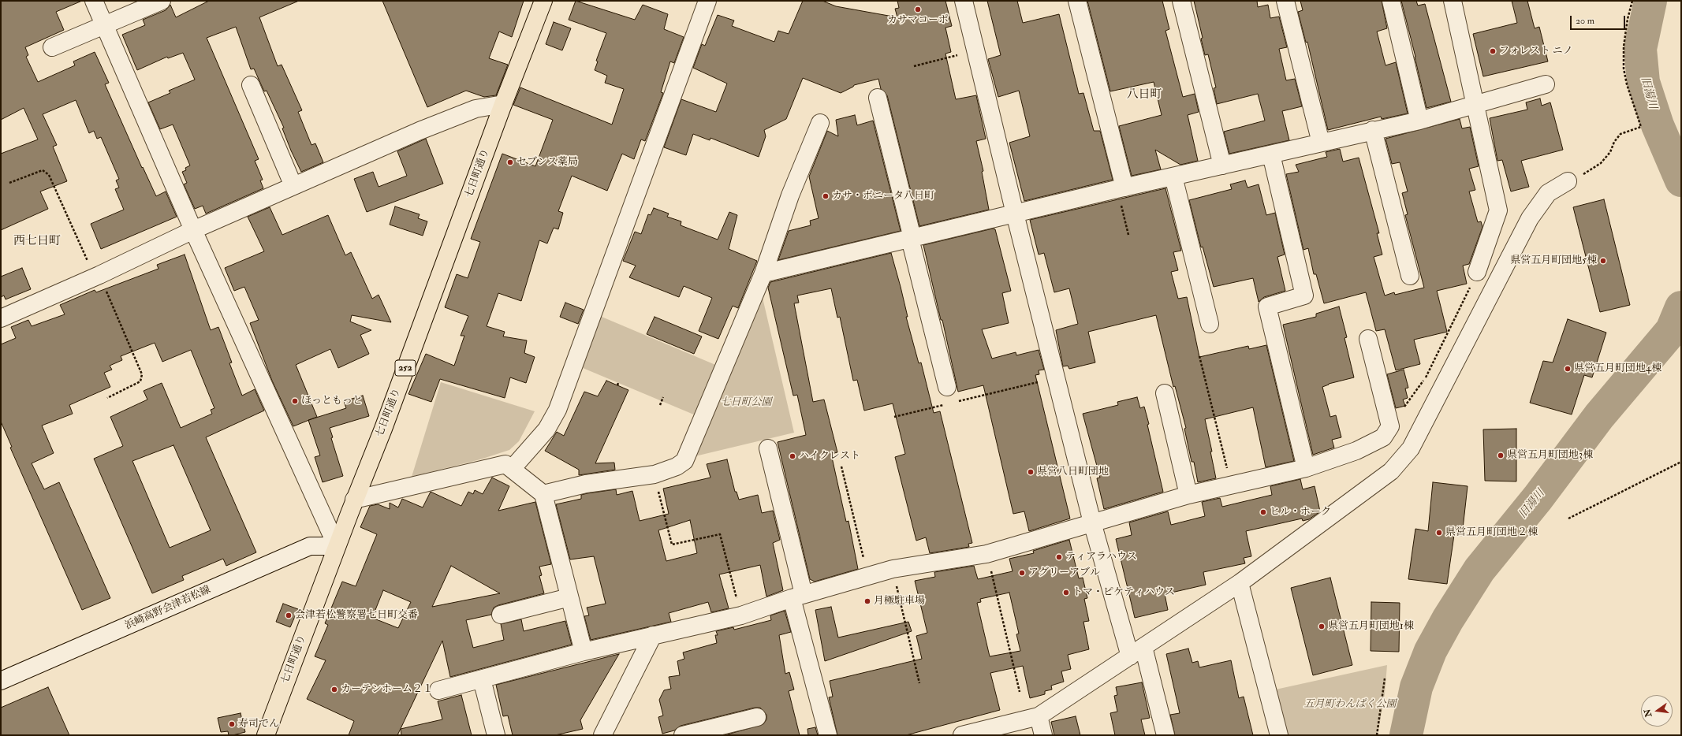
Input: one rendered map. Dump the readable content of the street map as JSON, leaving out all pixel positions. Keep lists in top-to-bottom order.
{
  "streets": {
    "highway": ["七日町通り", "252"],
    "street": ["浜崎高野会津若松線"]
  },
  "crossings": [
    ["七日町通り", "浜崎高野会津若松線"]
  ],
  "districts": ["八日町", "西七日町"],
  "water": ["旧湯川"],
  "parks": ["七日町公園", "五月町わんぱく公園"],
  "places": [
    "カサマコーポ",
    "フォレスト ニノ",
    "セブンス薬局",
    "カサ・ボニータ八日町",
    "県営五月町団地5棟",
    "県営五月町団地4棟",
    "ほっともっと",
    "県営五月町団地3棟",
    "ハイクレスト",
    "県営八日町団地",
    "ヒル・ホーク",
    "県営五月町団地２棟",
    "ティアラハウス",
    "アグリーアブル",
    "トマ・ピケティハウス",
    "月極駐車場",
    "会津若松警察署七日町交番",
    "県営五月町団地1棟",
    "カーテンホーム２１",
    "寿司でん"
  ],
  "scale_bar": "20 m",
  "north": "left"
}
